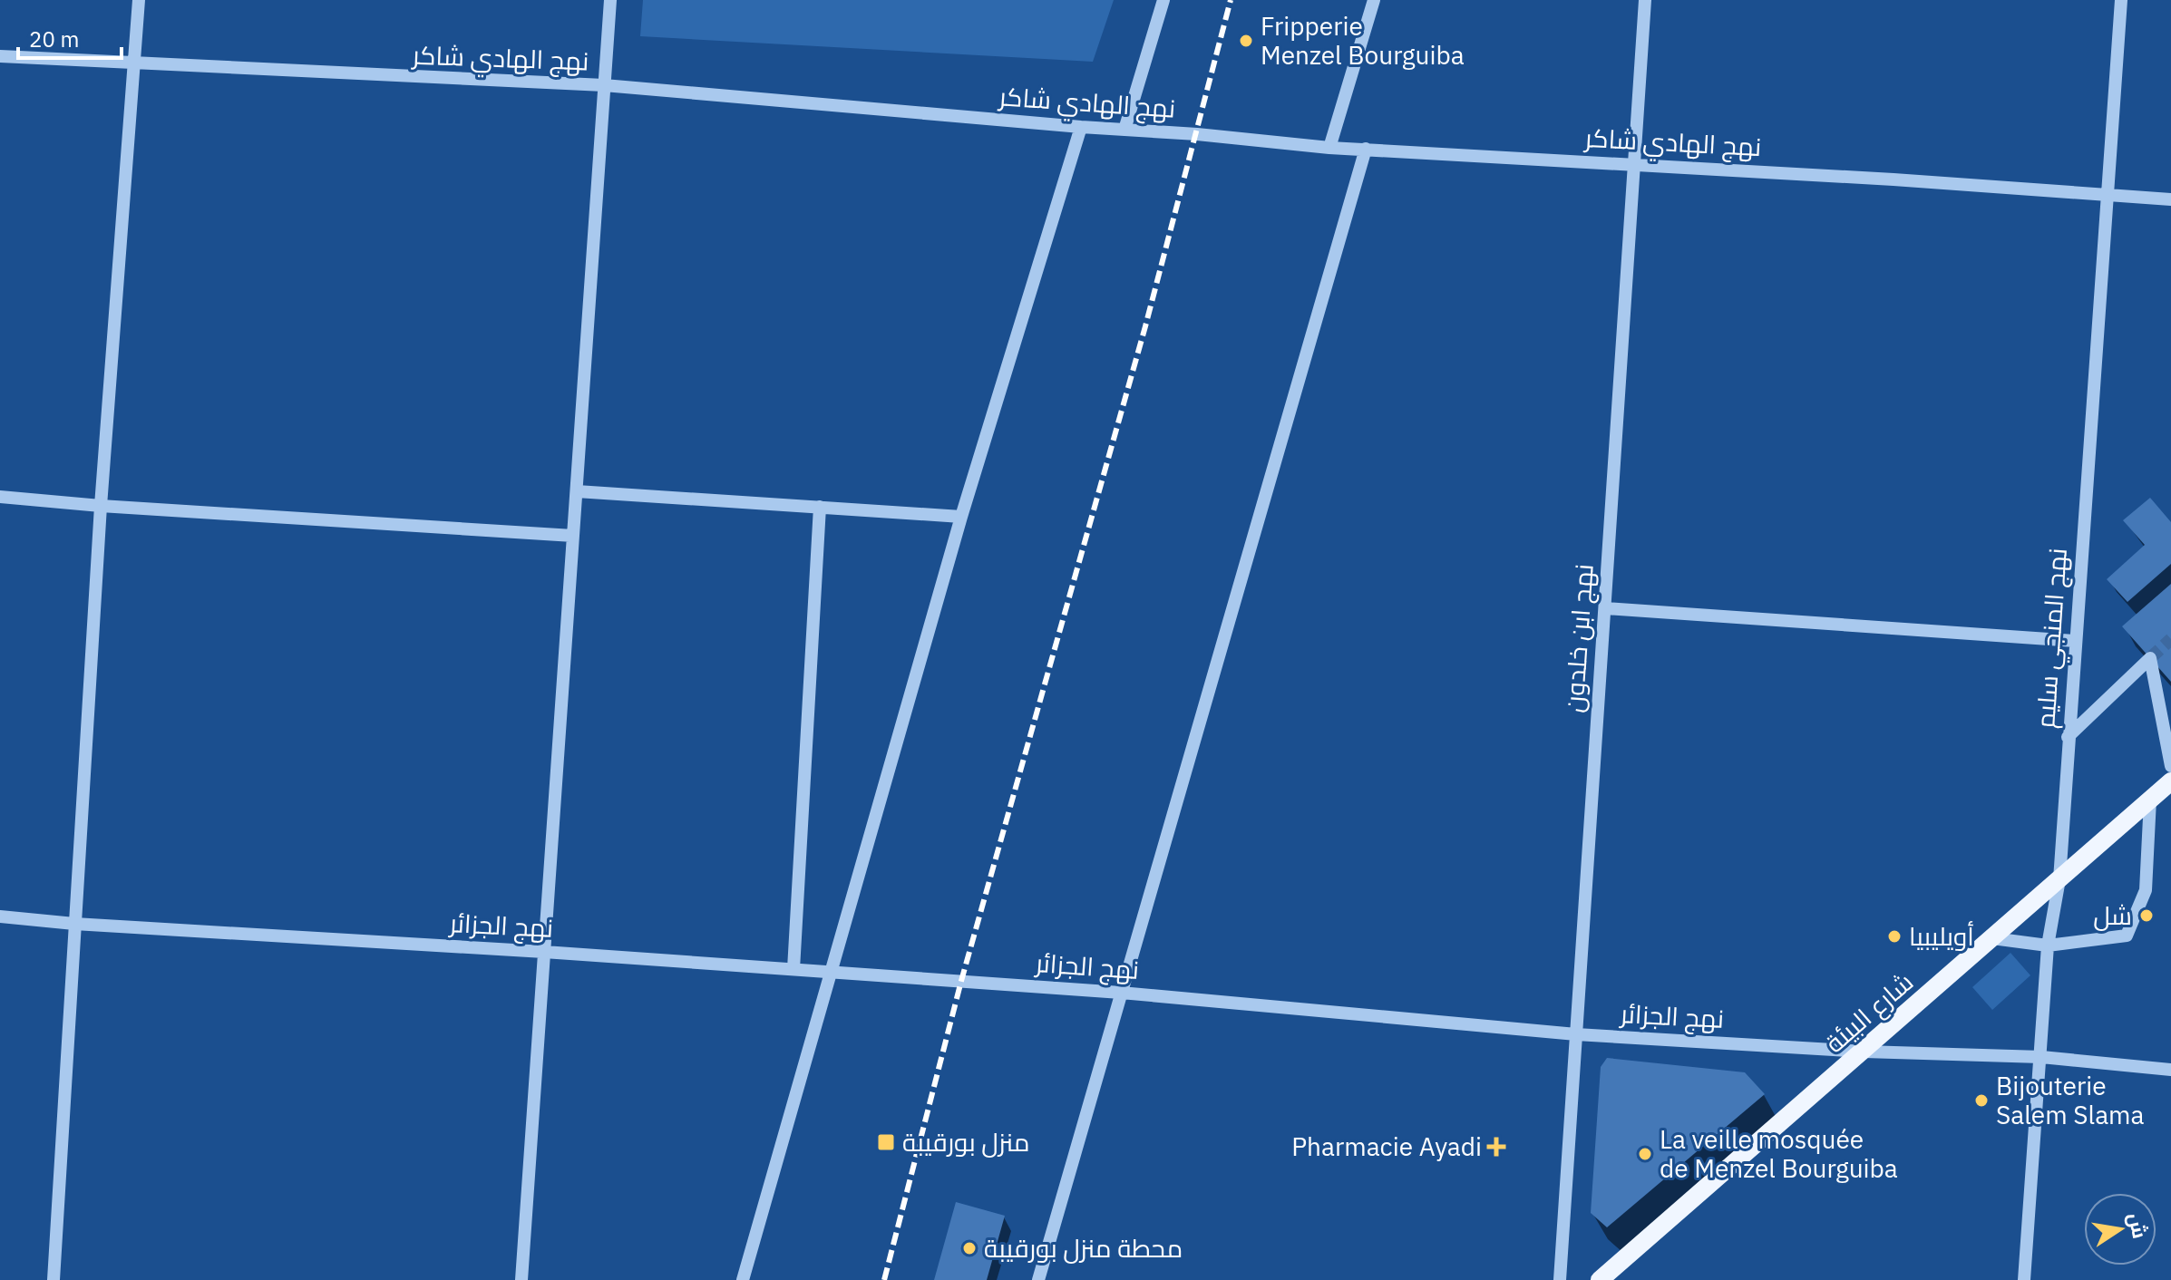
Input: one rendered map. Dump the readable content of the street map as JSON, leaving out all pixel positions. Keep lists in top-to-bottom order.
{
  "streets": {
    "main road": ["شارع البيئة"],
    "street": [
      "نهج الهادي شاكر",
      "نهج ابن خلدون",
      "نهج المنجي سليم",
      "نهج الجزائر"
    ]
  },
  "crossings": [
    ["نهج الهادي شاكر", "نهج ابن خلدون"],
    ["نهج الهادي شاكر", "نهج المنجي سليم"],
    ["نهج ابن خلدون", "نهج الجزائر"],
    ["نهج المنجي سليم", "نهج الجزائر"],
    ["نهج المنجي سليم", "شارع البيئة"],
    ["نهج الجزائر", "شارع البيئة"]
  ],
  "places": {
    "other": [
      "Fripperie Menzel Bourguiba",
      "شل",
      "أويليبيا",
      "Bijouterie Salem Slama",
      "La veille mosquée de Menzel Bourguiba",
      "محطة منزل بورقيبة"
    ],
    "transit": ["منزل بورقيبة"],
    "health": ["Pharmacie Ayadi"]
  },
  "scale_bar": "20 m",
  "north": "right"
}
